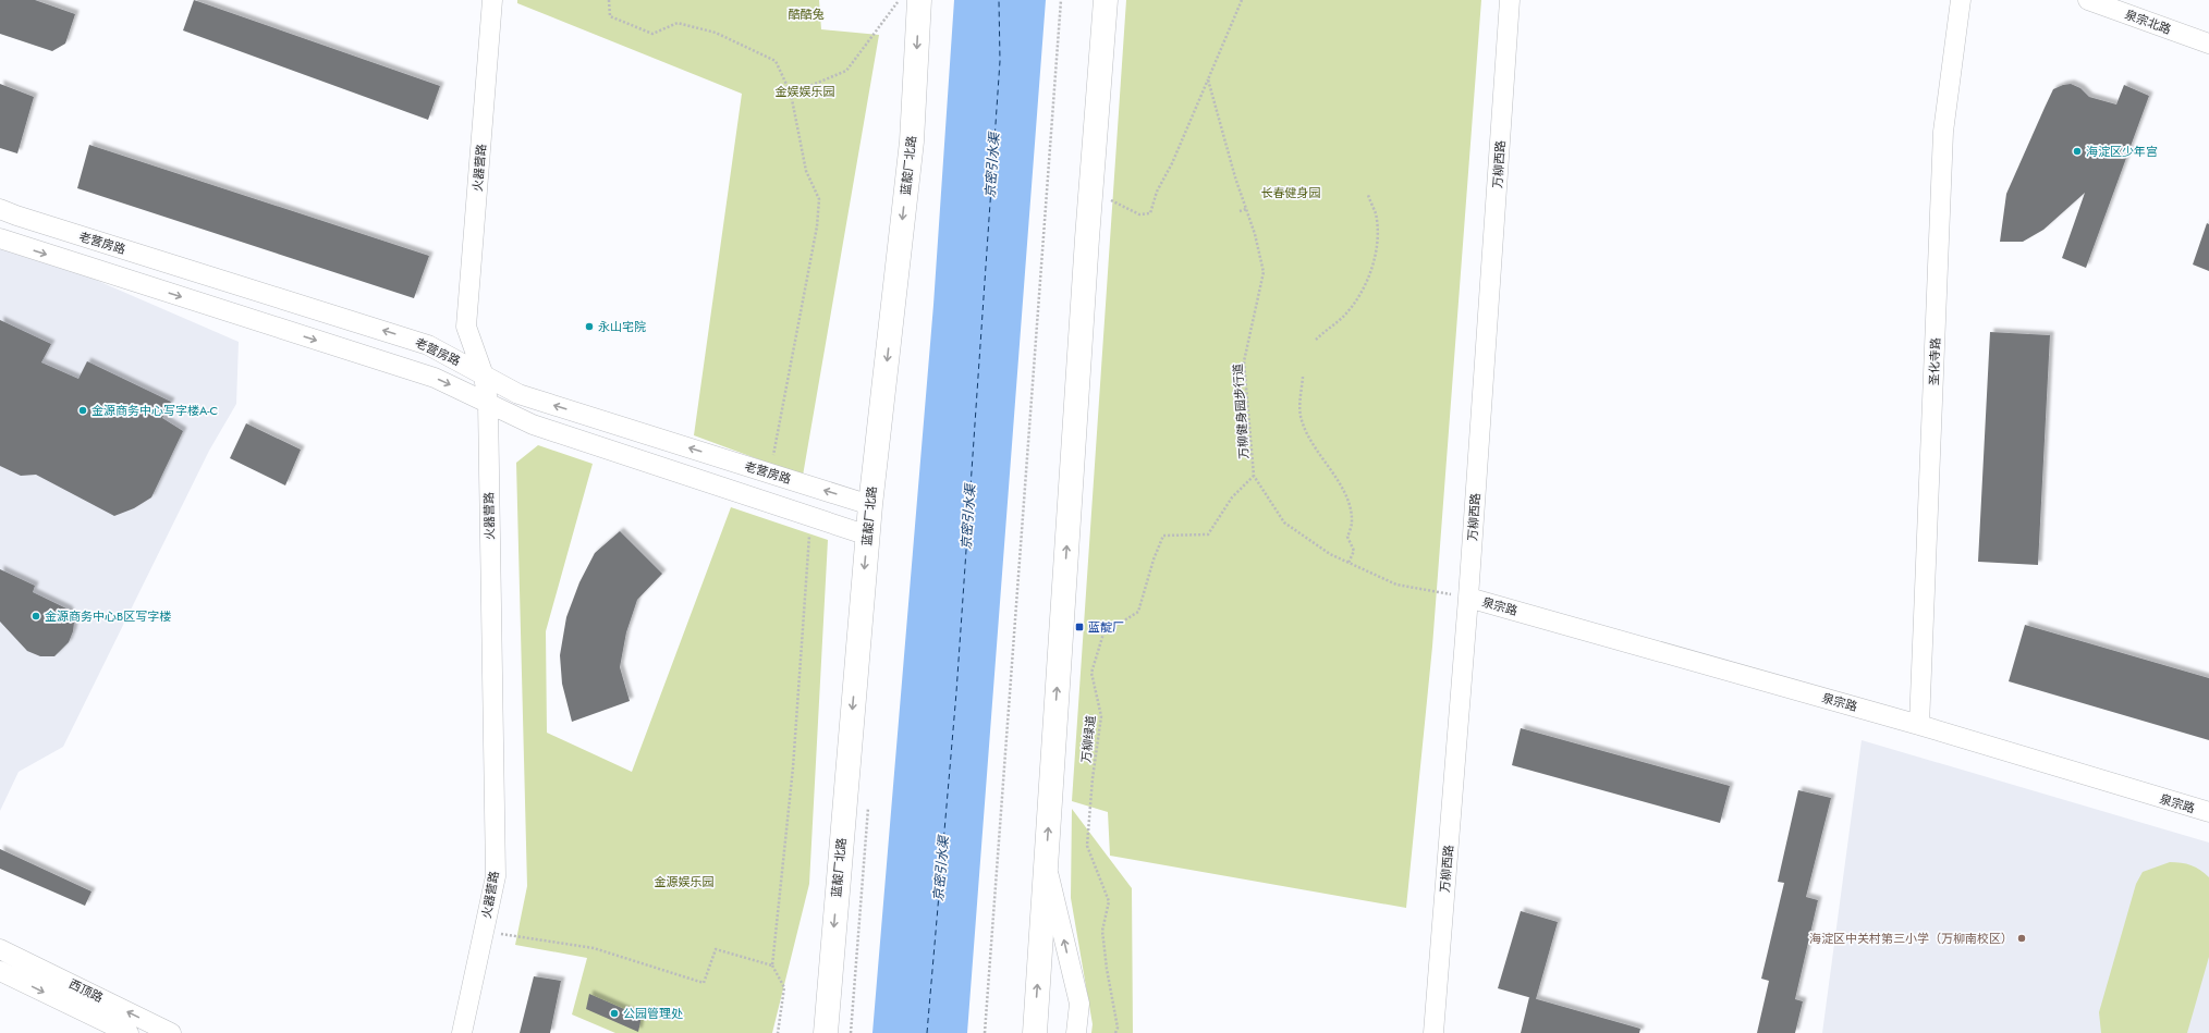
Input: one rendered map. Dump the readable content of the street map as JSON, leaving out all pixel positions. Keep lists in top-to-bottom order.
{
  "streets": {
    "highway": ["蓝靛厂北路"],
    "street": [
      "泉宗北路",
      "万柳西路",
      "火器营路",
      "老营房路",
      "圣化寺路",
      "泉宗路",
      "西顶路"
    ],
    "path": ["万柳健身园步行道", "万柳绿道"]
  },
  "crossings": [
    ["万柳西路", "万柳健身园步行道"],
    ["万柳西路", "泉宗路"],
    ["蓝靛厂北路", "老营房路"],
    ["火器营路", "老营房路"],
    ["圣化寺路", "泉宗路"],
    ["万柳健身园步行道", "泉宗路"],
    ["万柳健身园步行道", "万柳绿道"]
  ],
  "water": ["京密引水渠"],
  "parks": [
    "酷酷兔",
    "金娱娱乐园",
    "长春健身园",
    "金源娱乐园"
  ],
  "places": {
    "other": [
      "海淀区少年宫",
      "永山宅院",
      "金源商务中心写字楼A-C",
      "金源商务中心B区写字楼",
      "海淀区中关村第三小学（万柳南校区）",
      "公园管理处"
    ],
    "transit": ["蓝靛厂"]
  }
}
